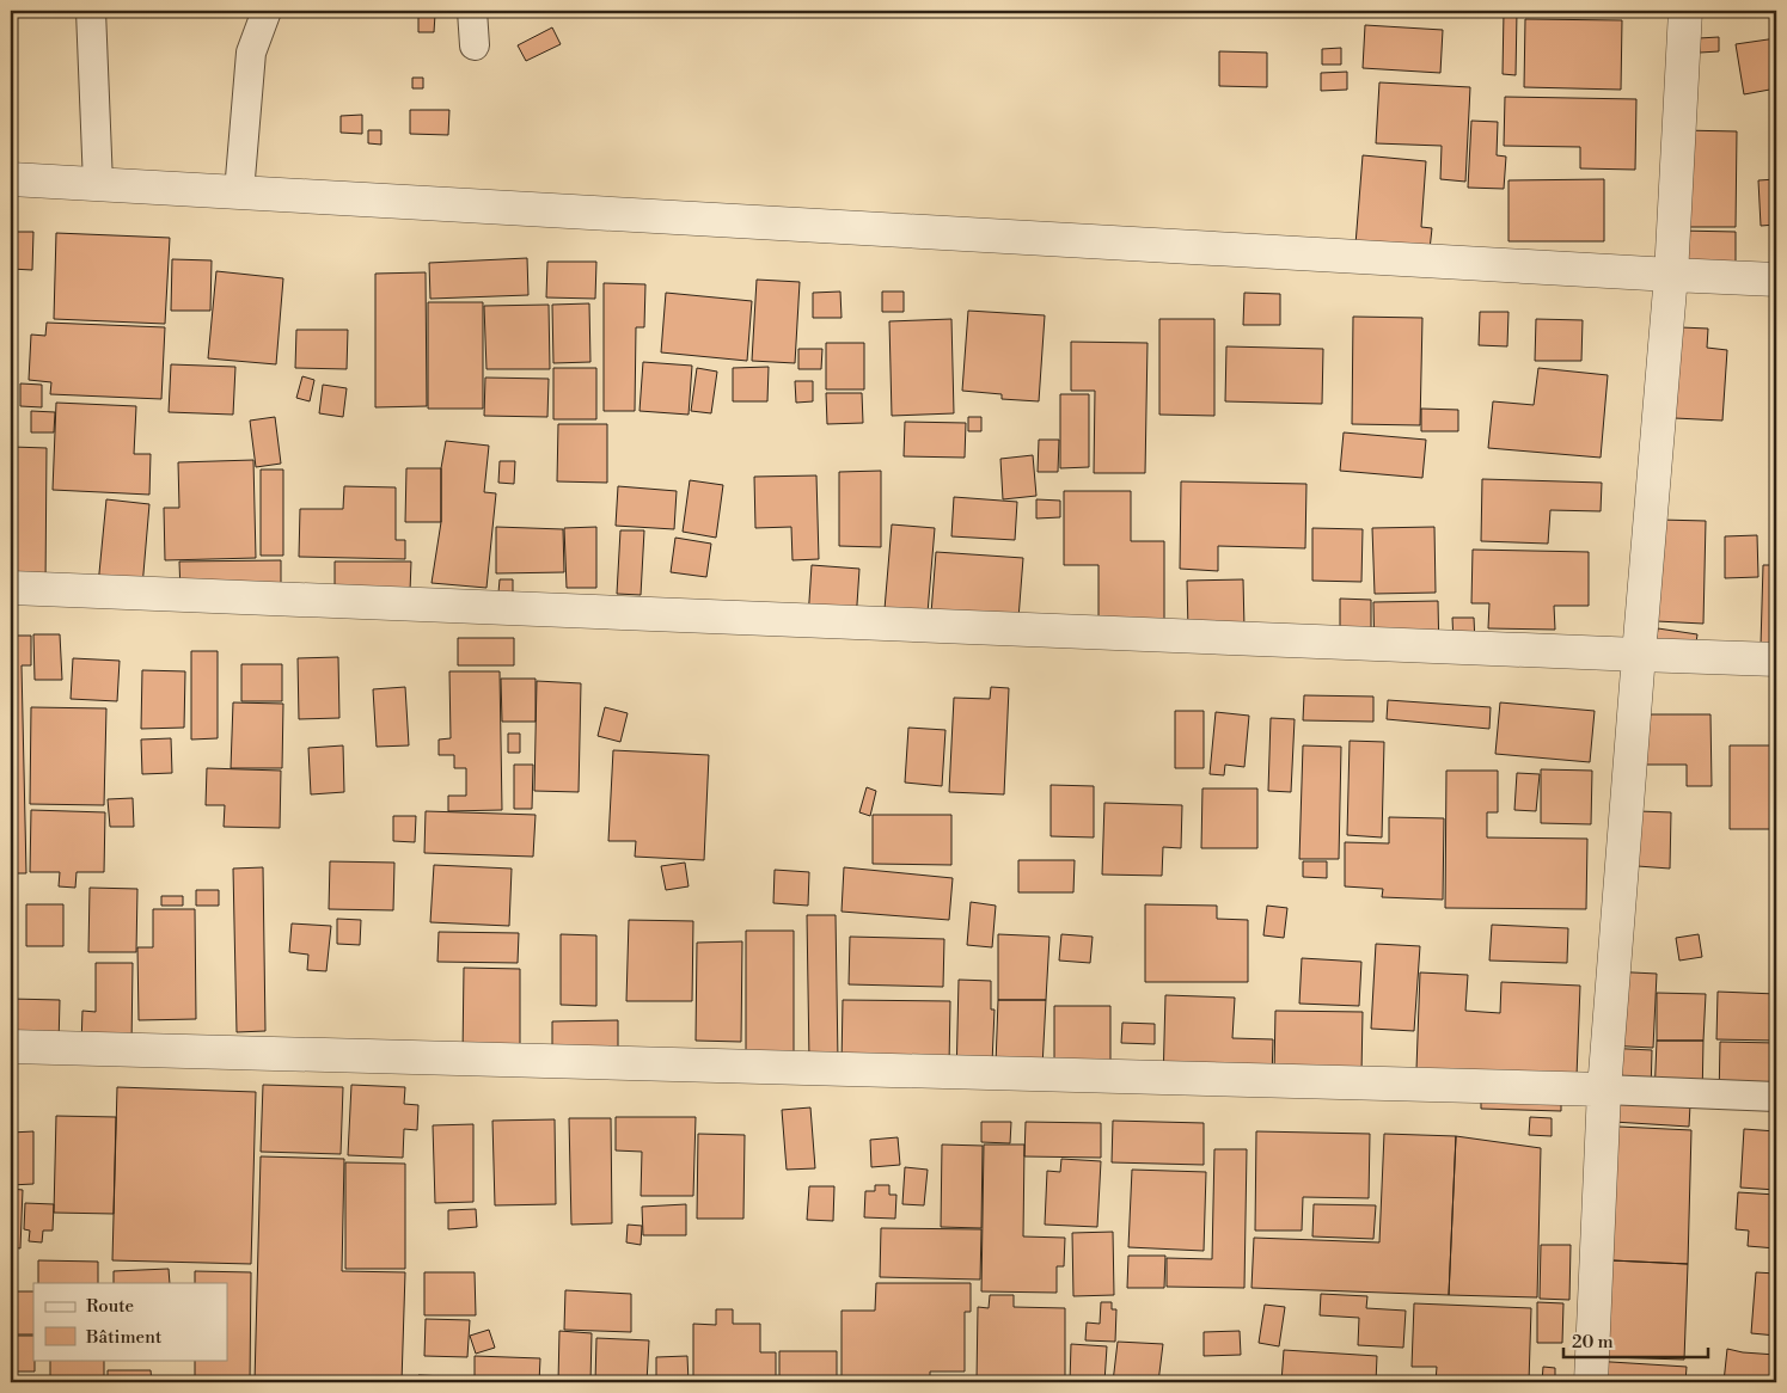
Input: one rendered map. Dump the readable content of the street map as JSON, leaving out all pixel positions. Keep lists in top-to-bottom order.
{
  "legend": ["Route", "Bâtiment"],
  "scale_bar": "20 m"
}
